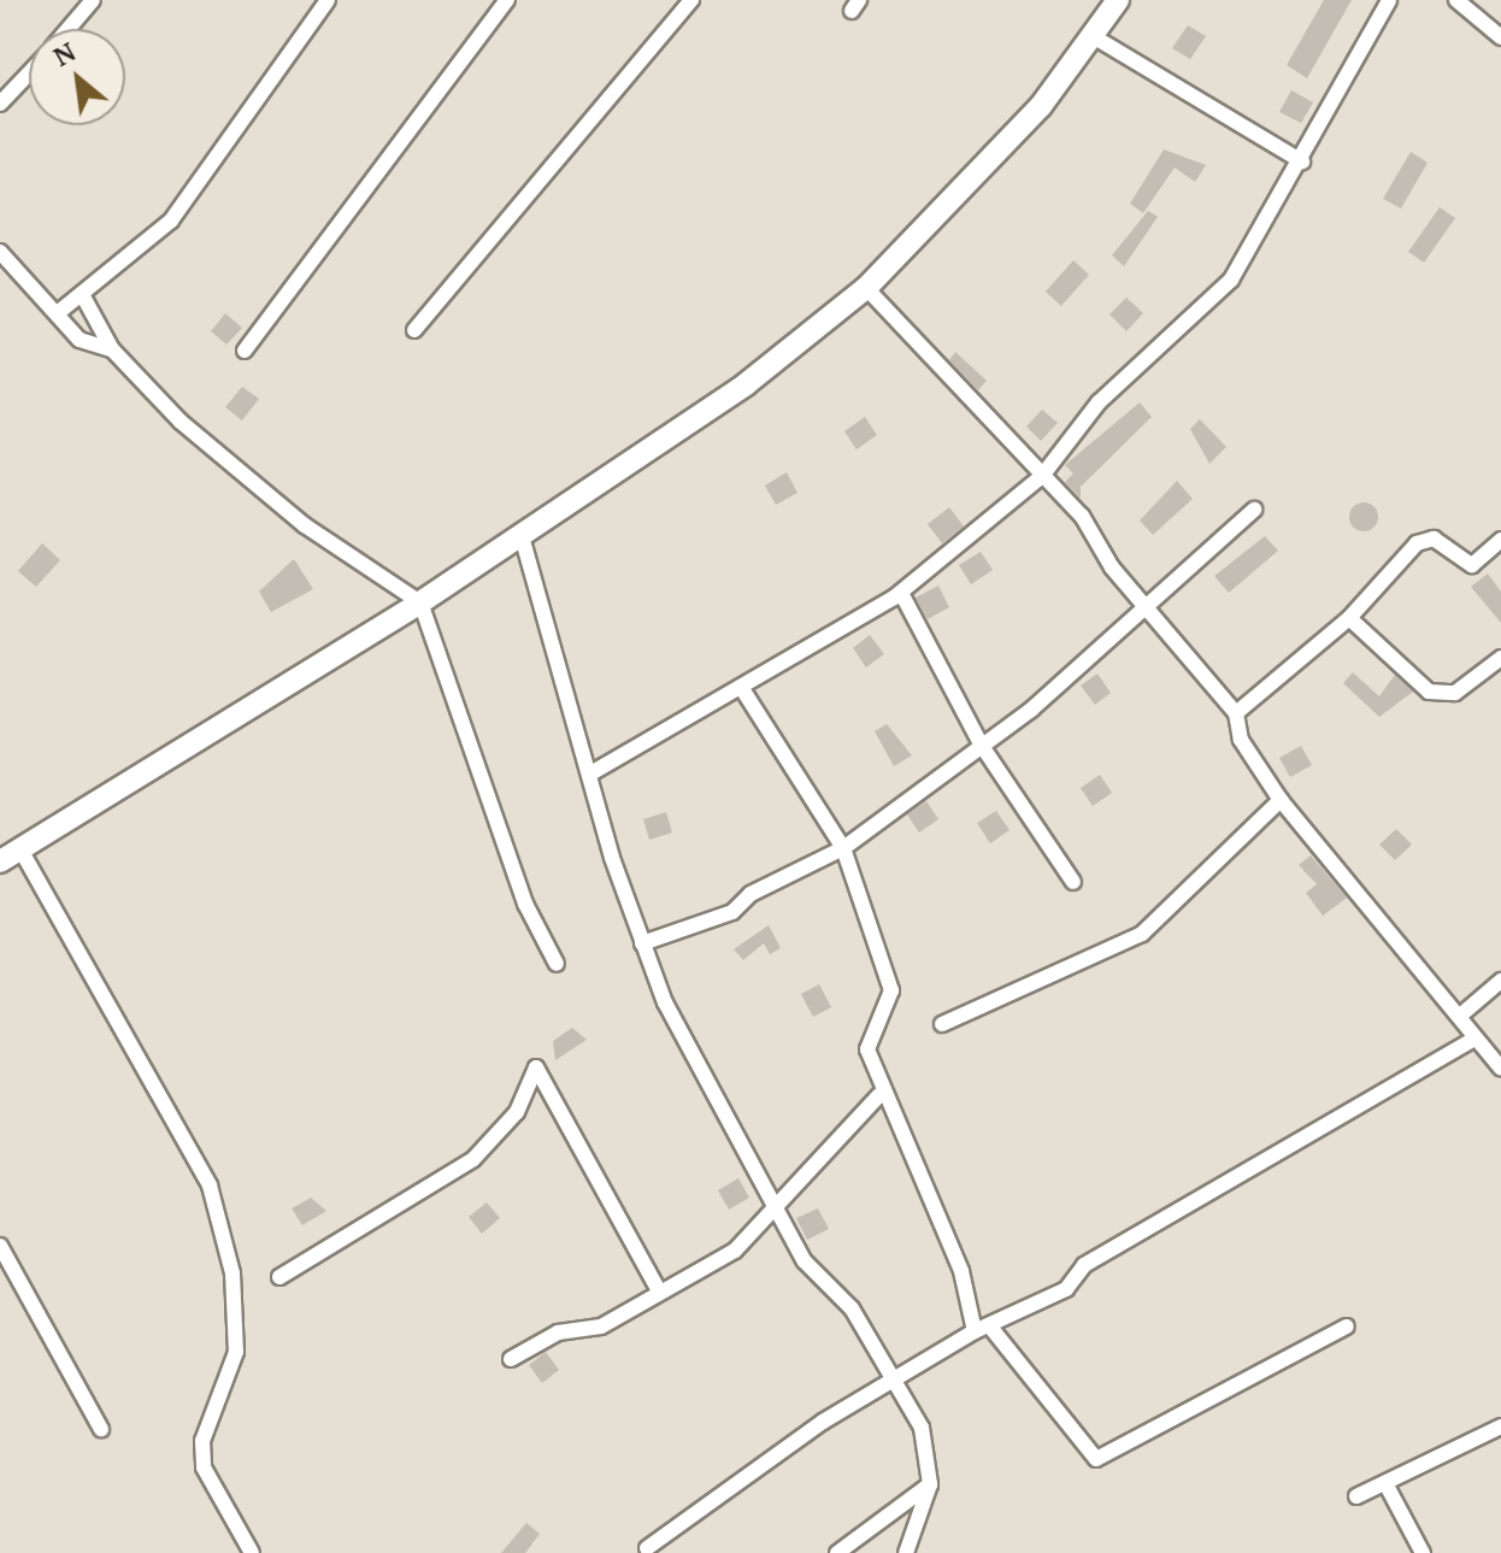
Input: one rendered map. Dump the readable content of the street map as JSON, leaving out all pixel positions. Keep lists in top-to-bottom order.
{
  "north": "top left"
}
